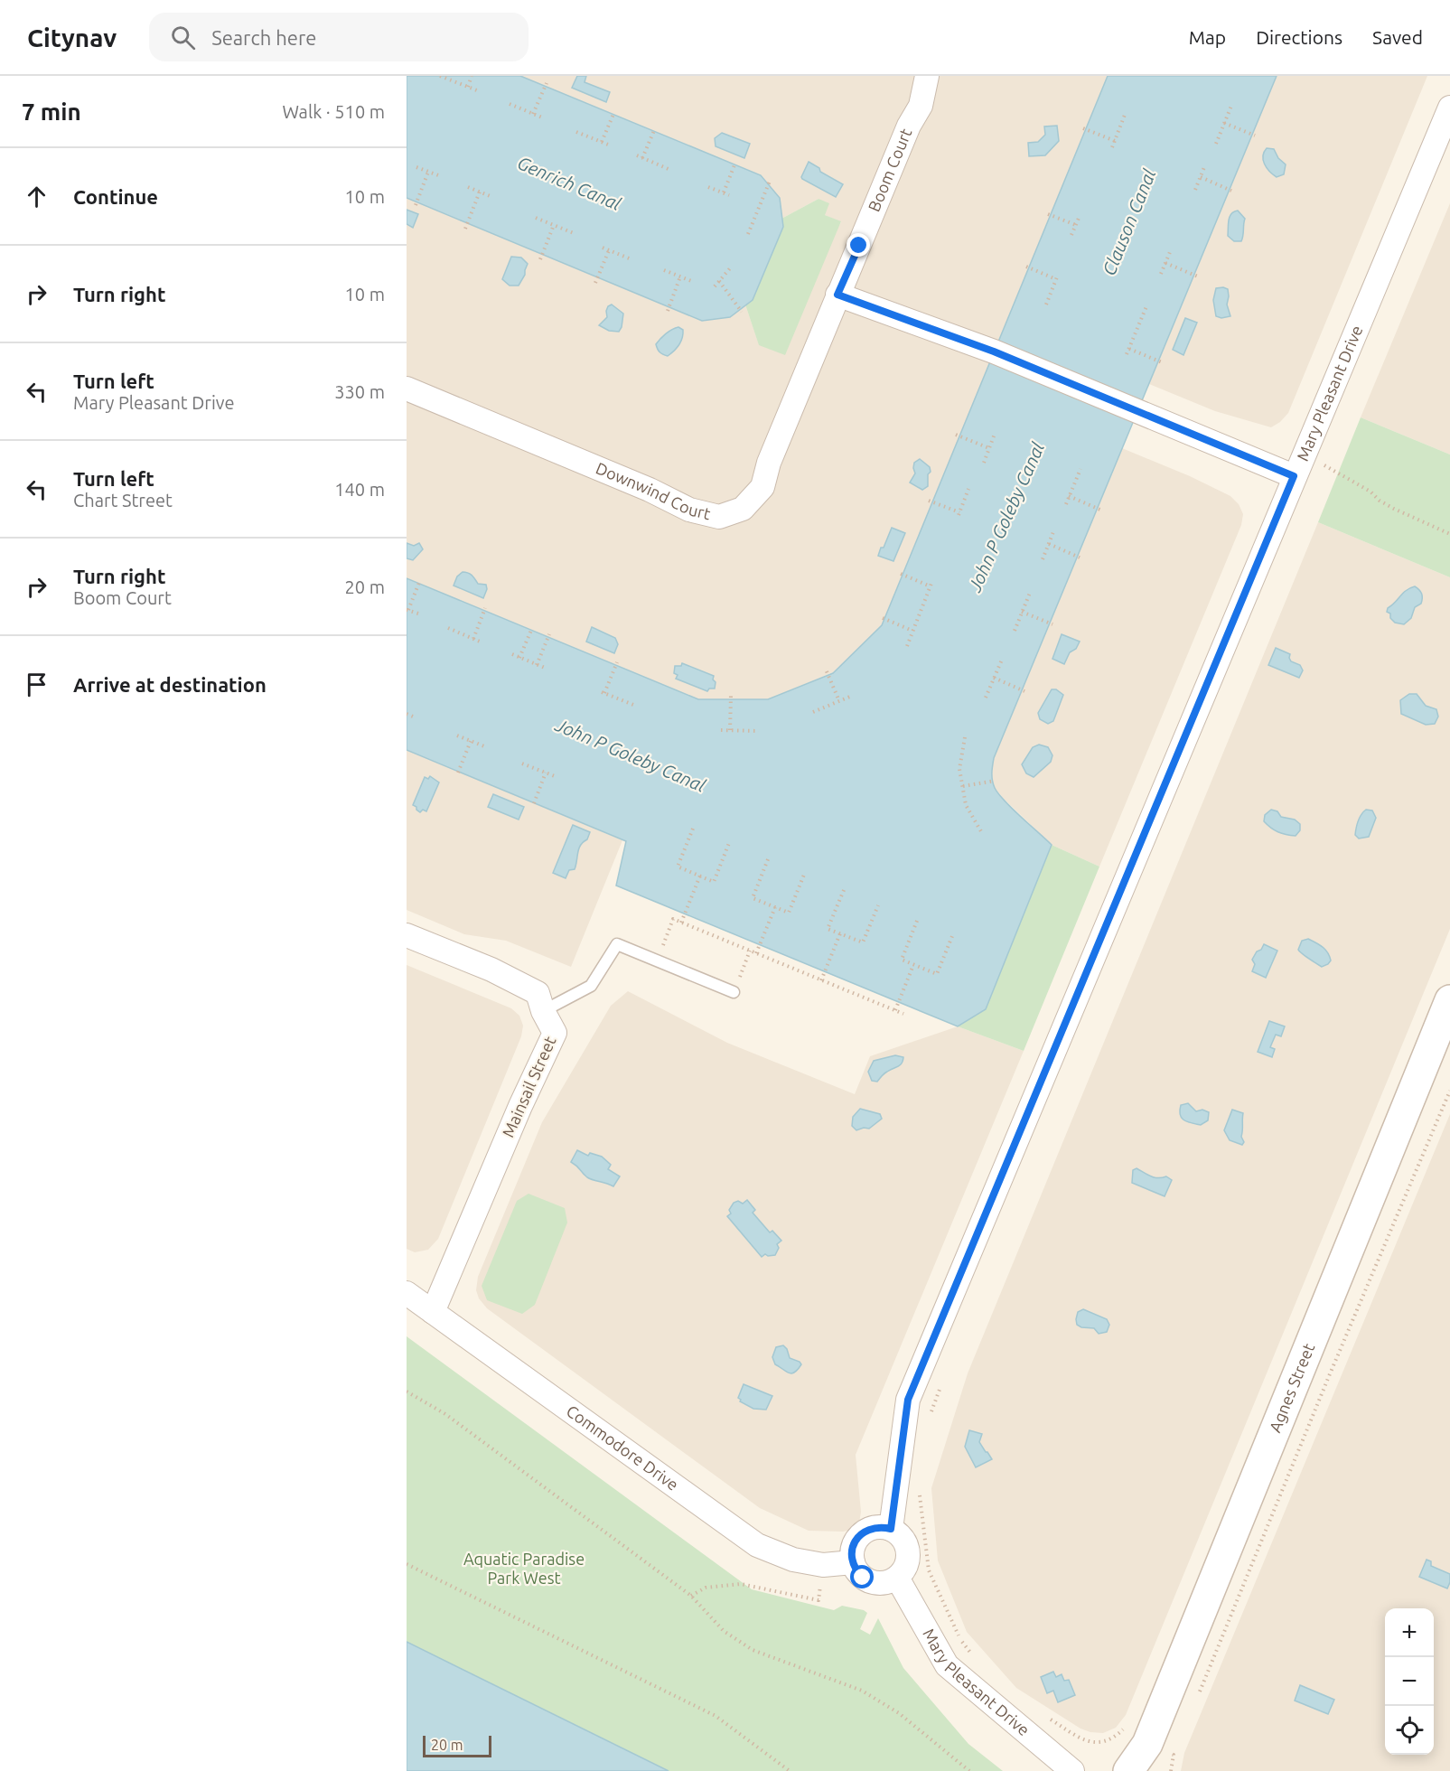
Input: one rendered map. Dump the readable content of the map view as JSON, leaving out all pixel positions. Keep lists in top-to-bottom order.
{
  "streets": {
    "street": [
      "Boom Court",
      "Mary Pleasant Drive",
      "Downwind Court",
      "Mainsail Street",
      "Agnes Street",
      "Commodore Drive"
    ]
  },
  "crossings": [
    ["Boom Court", "Downwind Court"],
    ["Mary Pleasant Drive", "Commodore Drive"],
    ["Mainsail Street", "Commodore Drive"]
  ],
  "water": ["Genrich Canal", "Clauson Canal", "John P Goleby Canal"],
  "parks": ["Aquatic Paradise Park West"],
  "scale_bar": "20 m",
  "page": {
    "header": "Citynav",
    "search": "Search here",
    "nav": ["Map", "Directions", "Saved"],
    "heading": ["7 min", "Walk · 510 m"],
    "list": [
      ["Continue", "10 m"],
      ["Turn right", "10 m"],
      ["Turn left", "Mary Pleasant Drive", "330 m"],
      ["Turn left", "Chart Street", "140 m"],
      ["Turn right", "Boom Court", "20 m"],
      "Arrive at destination"
    ],
    "map_buttons": ["+", "−"],
    "scale": "20 m"
  }
}
